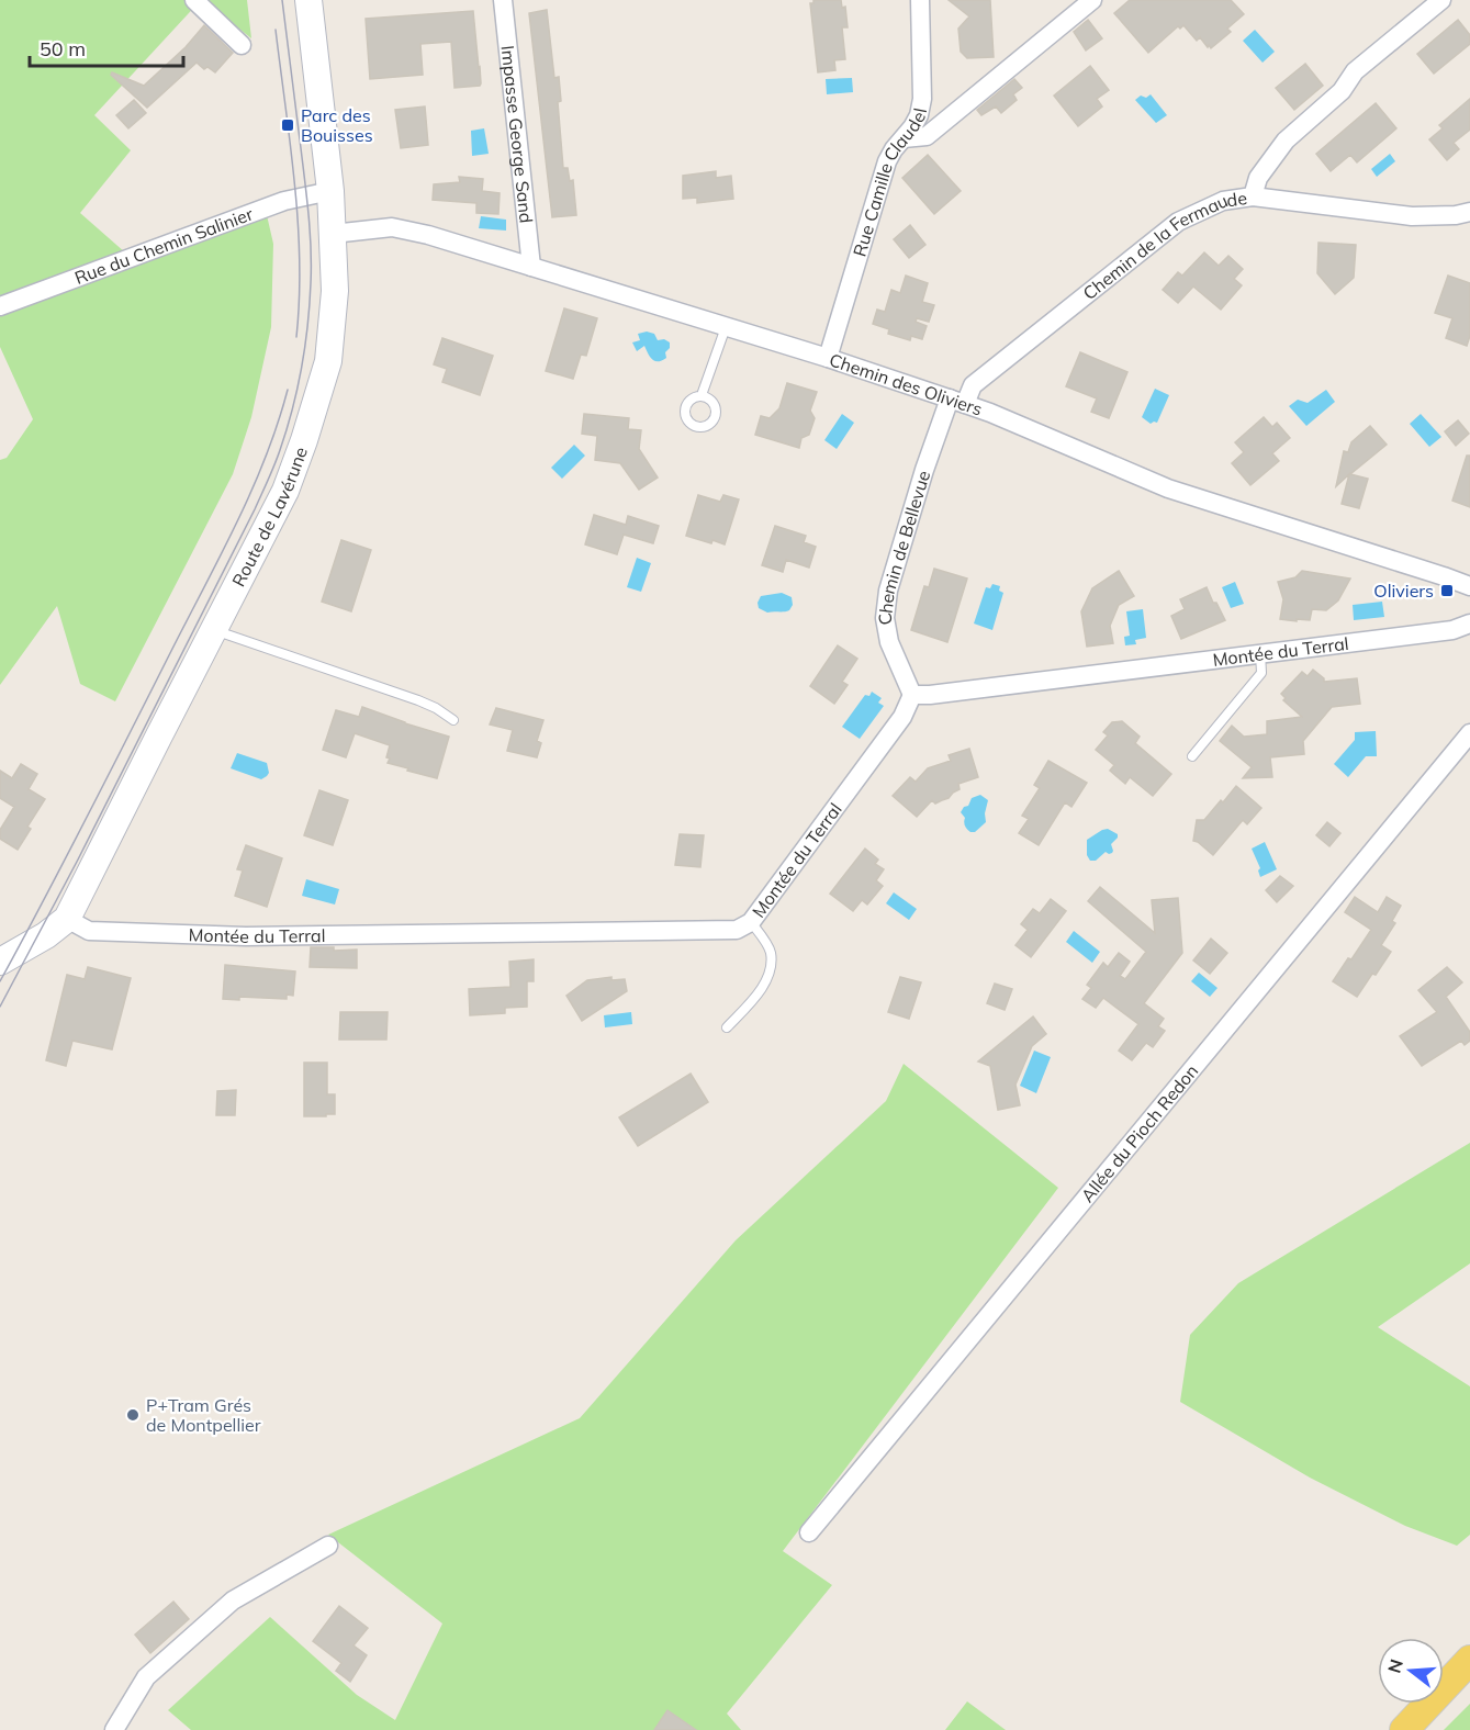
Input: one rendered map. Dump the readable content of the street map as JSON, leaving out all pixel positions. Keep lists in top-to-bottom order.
{
  "streets": {
    "main road": ["Route de Lavérune"],
    "street": [
      "Impasse George Sand",
      "Rue Camille Claudel",
      "Rue du Chemin Salinier",
      "Chemin de la Fermaude",
      "Chemin des Oliviers",
      "Chemin de Bellevue",
      "Montée du Terral",
      "Allée du Pioch Redon"
    ]
  },
  "crossings": [
    ["Impasse George Sand", "Chemin des Oliviers"],
    ["Rue Camille Claudel", "Chemin des Oliviers"],
    ["Rue du Chemin Salinier", "Route de Lavérune"],
    ["Chemin de la Fermaude", "Chemin des Oliviers"],
    ["Chemin de la Fermaude", "Chemin de Bellevue"],
    ["Chemin des Oliviers", "Route de Lavérune"],
    ["Chemin des Oliviers", "Chemin de Bellevue"],
    ["Route de Lavérune", "Montée du Terral"],
    ["Chemin de Bellevue", "Montée du Terral"]
  ],
  "places": {
    "transit": ["Parc des Bouisses", "Oliviers"],
    "other": ["P+Tram Grés de Montpellier"]
  },
  "scale_bar": "50 m",
  "north": "left"
}
